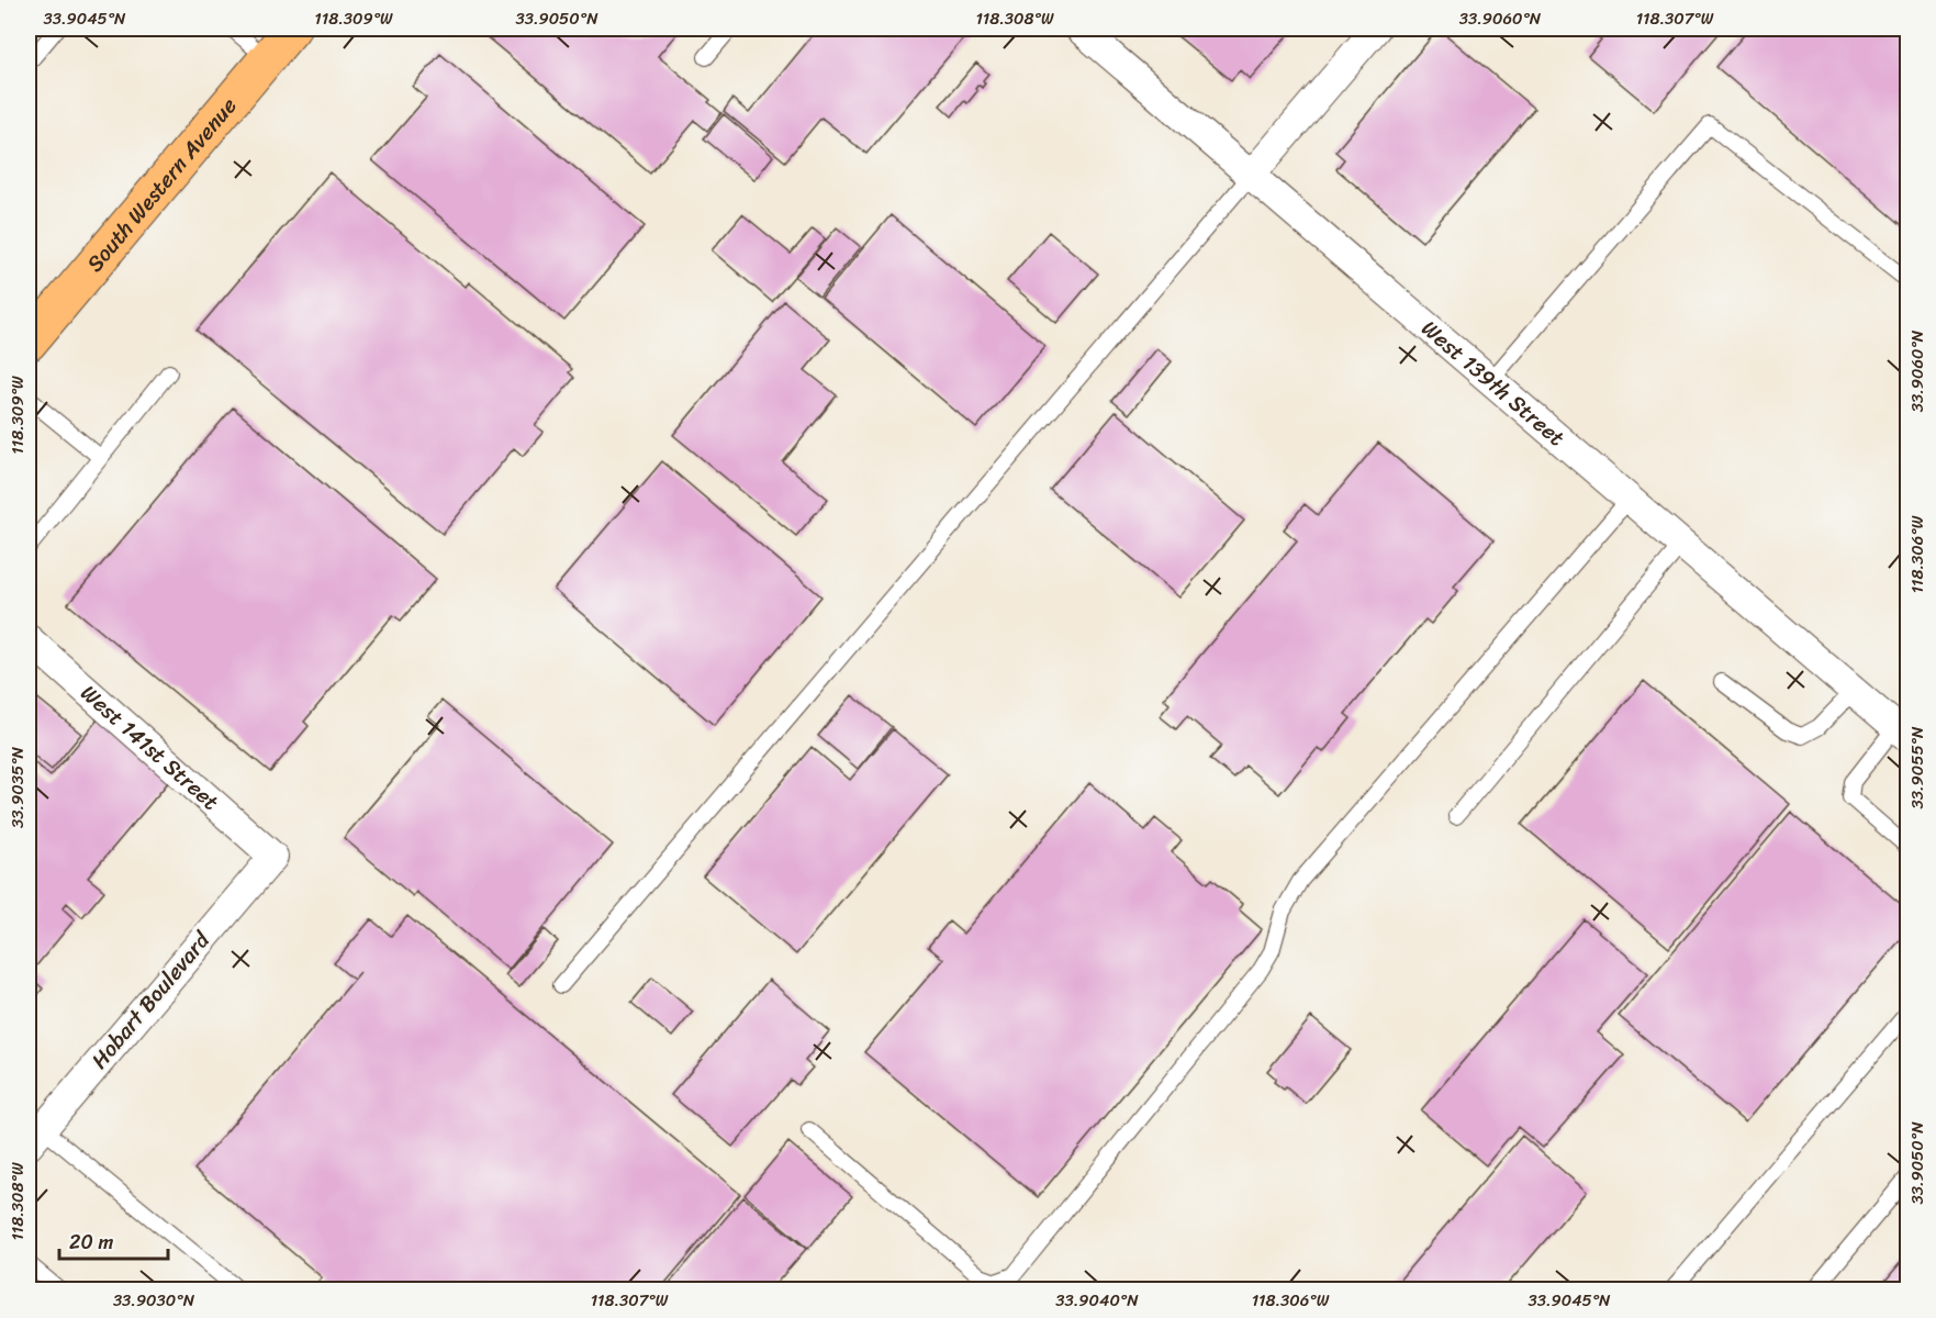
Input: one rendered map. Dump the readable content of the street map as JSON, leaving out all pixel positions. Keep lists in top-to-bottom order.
{
  "streets": {
    "main road": ["South Western Avenue"],
    "street": ["West 139th Street", "West 141st Street", "Hobart Boulevard"]
  },
  "crossings": [
    ["West 141st Street", "Hobart Boulevard"]
  ],
  "scale_bar": "20 m",
  "coordinates": [
    "33.9045°N",
    "118.309°W",
    "33.9050°N",
    "118.308°W",
    "33.9060°N",
    "118.307°W",
    "118.306°W",
    "33.9055°N",
    "33.9035°N",
    "33.9030°N",
    "33.9040°N"
  ]
}
